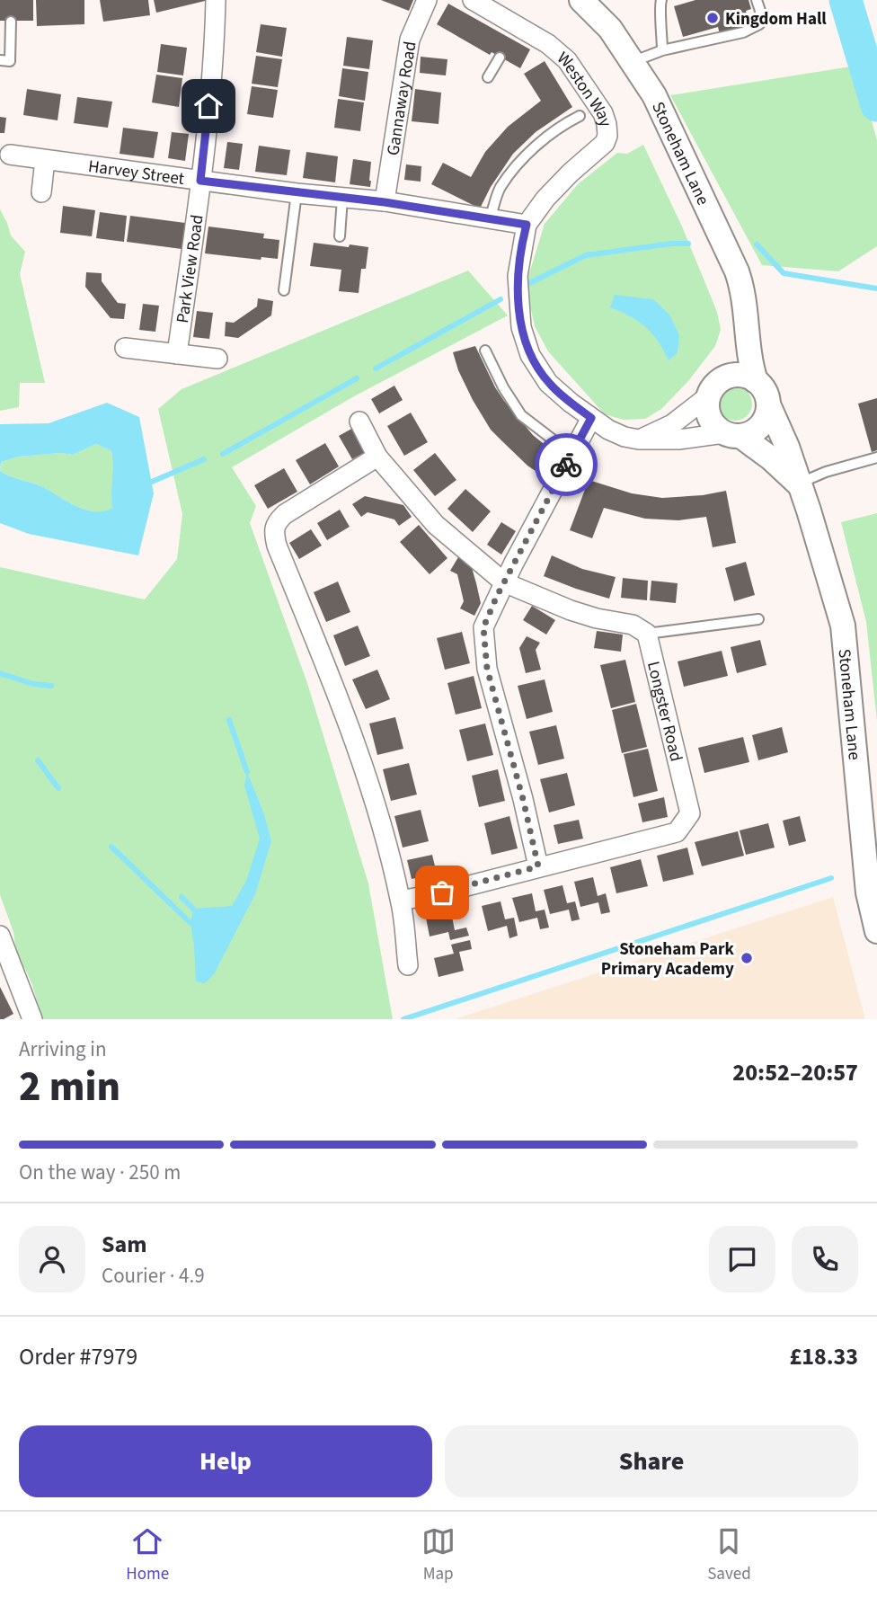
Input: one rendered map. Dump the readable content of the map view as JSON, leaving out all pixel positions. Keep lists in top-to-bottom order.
{
  "streets": {
    "street": [
      "Weston Way",
      "Gannaway Road",
      "Stoneham Lane",
      "Harvey Street",
      "Park View Road",
      "Longster Road"
    ]
  },
  "crossings": [
    ["Weston Way", "Stoneham Lane"],
    ["Weston Way", "Harvey Street"],
    ["Gannaway Road", "Harvey Street"],
    ["Harvey Street", "Park View Road"]
  ],
  "places": ["Kingdom Hall", "Stoneham Park Primary Academy"],
  "page": {
    "heading": ["2 min", "Arriving in", "20:52–20:57"],
    "panel": [
      "Sam",
      "Courier · 4.9",
      "Order #7979",
      "£18.33"
    ],
    "bar": "On the way · 250 m",
    "buttons": ["Help", "Share"],
    "tabs": ["Home", "Map", "Saved"]
  }
}
